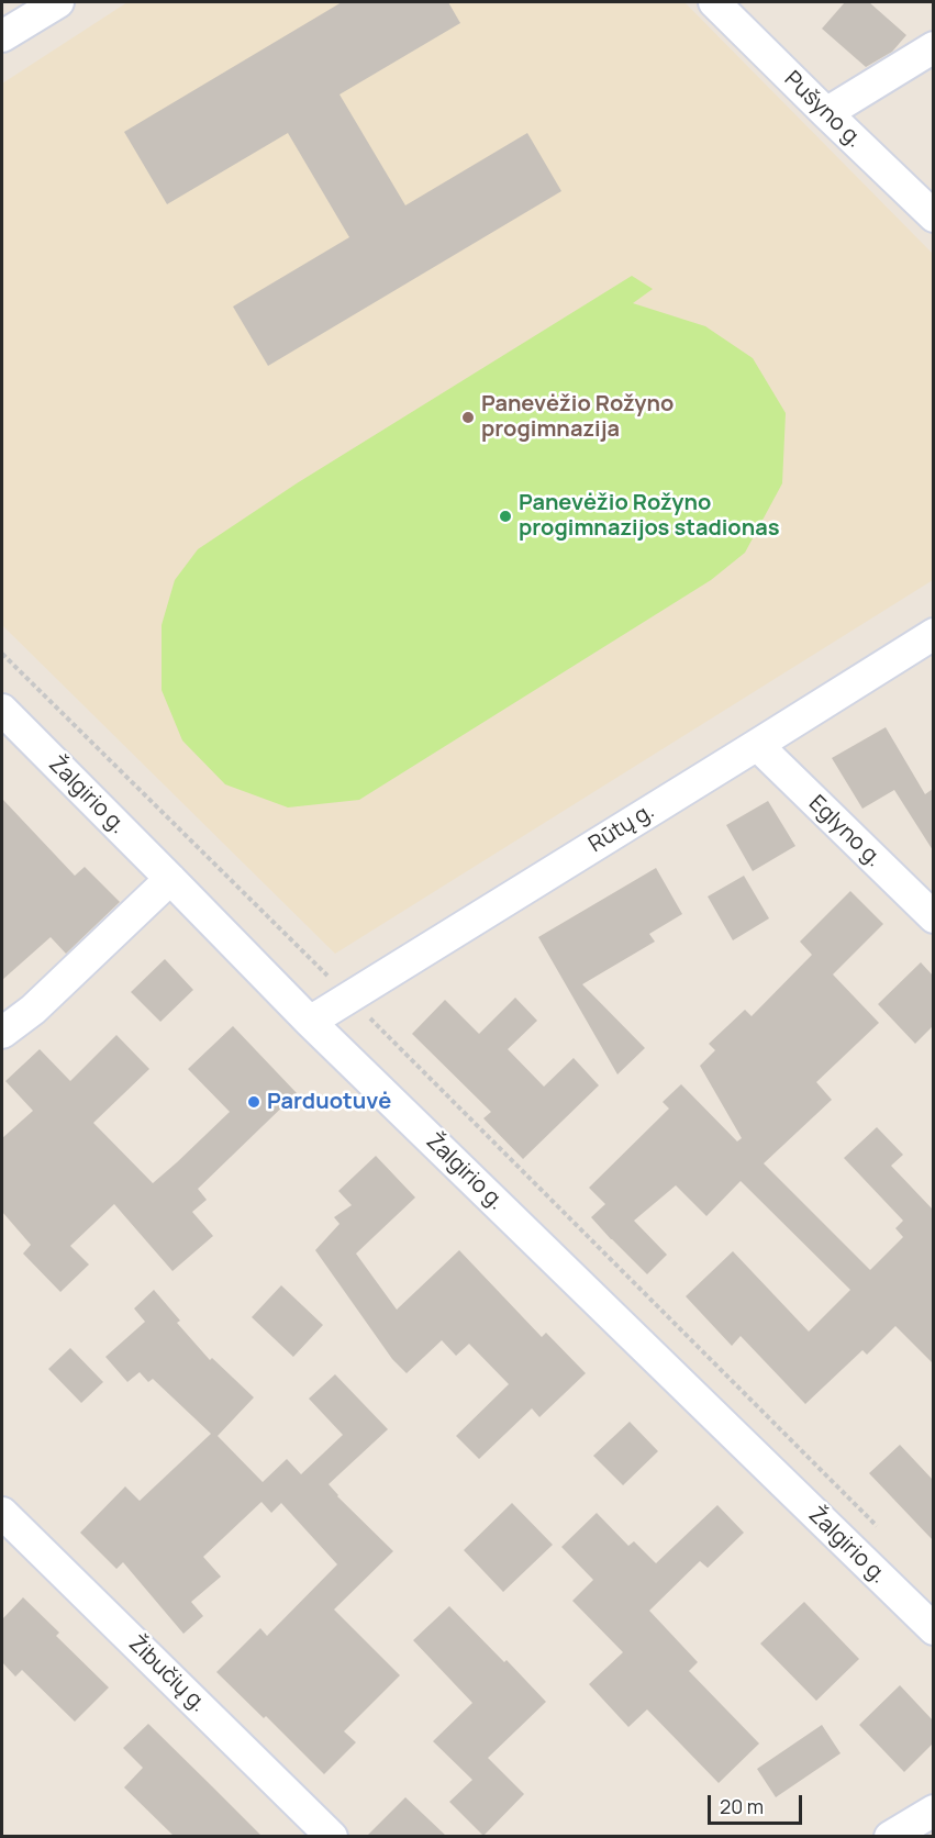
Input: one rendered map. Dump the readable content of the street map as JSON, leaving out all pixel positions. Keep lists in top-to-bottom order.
{
  "streets": {
    "street": [
      "Pušyno g.",
      "Žalgirio g.",
      "Rūtų g.",
      "Eglyno g.",
      "Žibučių g."
    ]
  },
  "crossings": [
    ["Žalgirio g.", "Rūtų g."],
    ["Rūtų g.", "Eglyno g."]
  ],
  "places": ["Panevėžio Rožyno progimnazija", "Panevėžio Rožyno progimnazijos stadionas", "Parduotuvė"],
  "scale_bar": "20 m"
}
